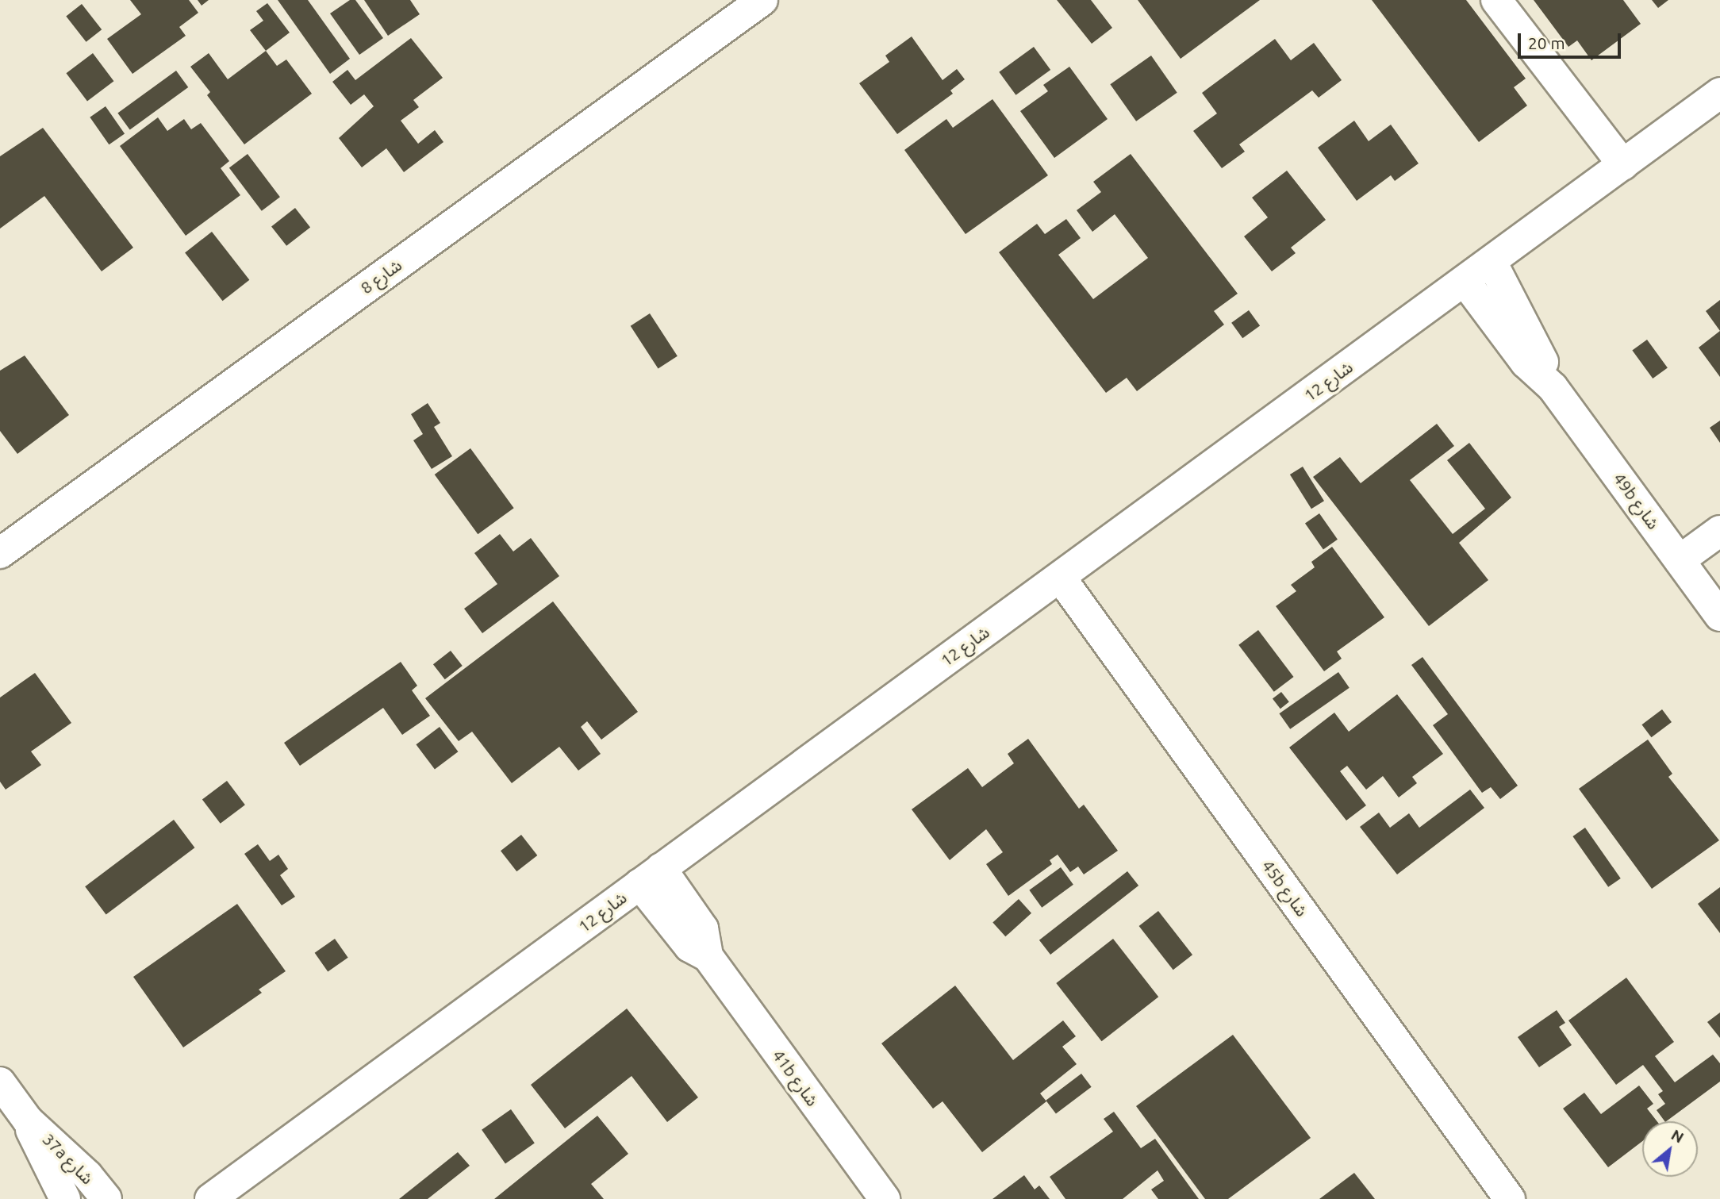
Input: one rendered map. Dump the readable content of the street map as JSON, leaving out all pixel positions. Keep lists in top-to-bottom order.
{
  "streets": {
    "street": [
      "شارع 8",
      "شارع 12",
      "49b شارع",
      "45b شارع",
      "41b شارع",
      "37a شارع"
    ]
  },
  "crossings": [
    ["شارع 12", "49b شارع"],
    ["شارع 12", "45b شارع"],
    ["شارع 12", "41b شارع"]
  ],
  "scale_bar": "20 m",
  "north": "top right"
}
